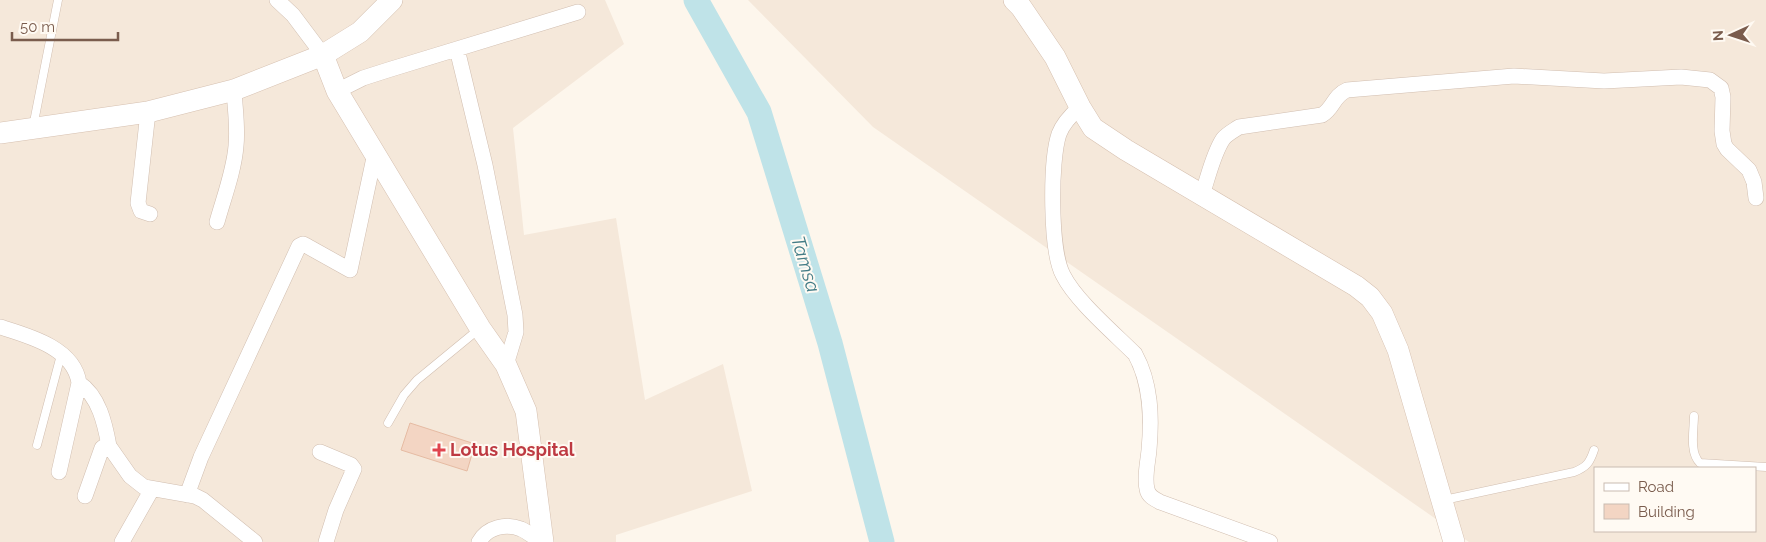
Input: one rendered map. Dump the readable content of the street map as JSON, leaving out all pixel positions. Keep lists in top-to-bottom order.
{
  "water": ["Tamsa"],
  "places": {
    "health": ["Lotus Hospital"]
  },
  "legend": ["Road", "Building"],
  "scale_bar": "50 m",
  "north": "left"
}
